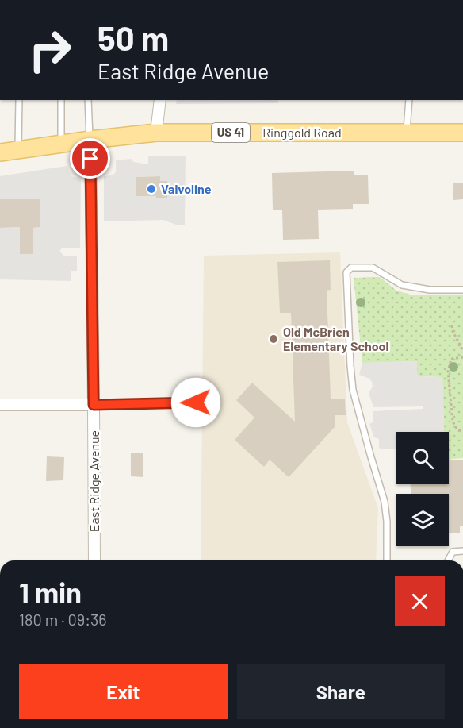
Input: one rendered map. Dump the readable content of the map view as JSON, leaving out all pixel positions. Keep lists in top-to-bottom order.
{
  "streets": {
    "main road": ["US 41", "Ringgold Road"],
    "street": ["East Ridge Avenue"]
  },
  "crossings": [
    ["Ringgold Road", "East Ridge Avenue"]
  ],
  "places": ["Valvoline", "Old McBrien Elementary School"],
  "page": {
    "turn": ["50 m", "East Ridge Avenue"],
    "heading": ["1 min", "180 m · 09:36"],
    "buttons": ["Exit", "Share"]
  }
}
